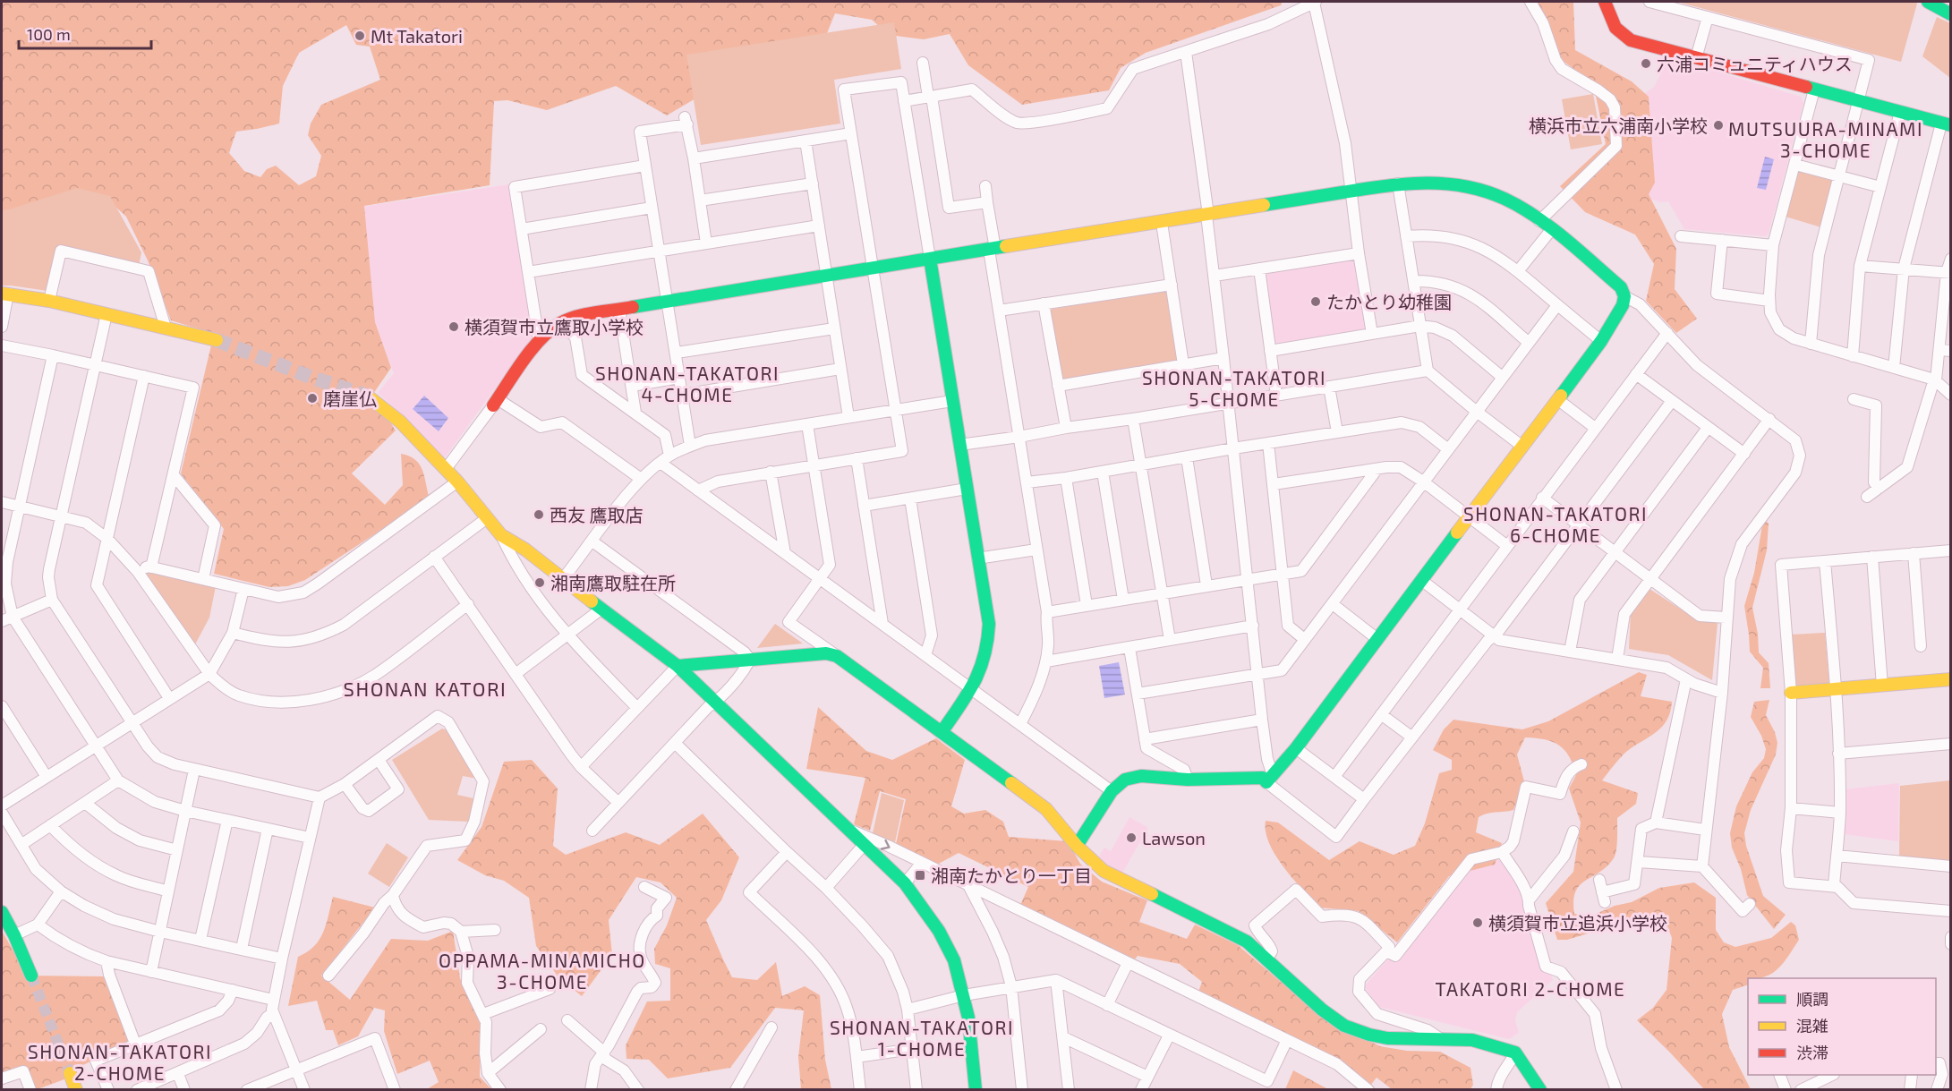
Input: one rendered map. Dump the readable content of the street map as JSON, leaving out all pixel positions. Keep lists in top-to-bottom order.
{
  "districts": [
    "MUTSUURA-MINAMI 3-CHOME",
    "SHONAN-TAKATORI 4-CHOME",
    "SHONAN-TAKATORI 5-CHOME",
    "SHONAN-TAKATORI 6-CHOME",
    "SHONAN KATORI",
    "OPPAMA-MINAMICHO 3-CHOME",
    "TAKATORI 2-CHOME",
    "SHONAN-TAKATORI 1-CHOME",
    "SHONAN-TAKATORI 2-CHOME"
  ],
  "places": {
    "other": [
      "Mt Takatori",
      "六浦コミュニティハウス",
      "横浜市立六浦南小学校",
      "たかとり幼稚園",
      "横須賀市立鷹取小学校",
      "磨崖仏",
      "西友 鷹取店",
      "湘南鷹取駐在所",
      "Lawson",
      "横須賀市立追浜小学校"
    ],
    "transit": ["湘南たかとり一丁目"]
  },
  "legend": ["順調", "混雑", "渋滞"],
  "scale_bar": "100 m"
}
